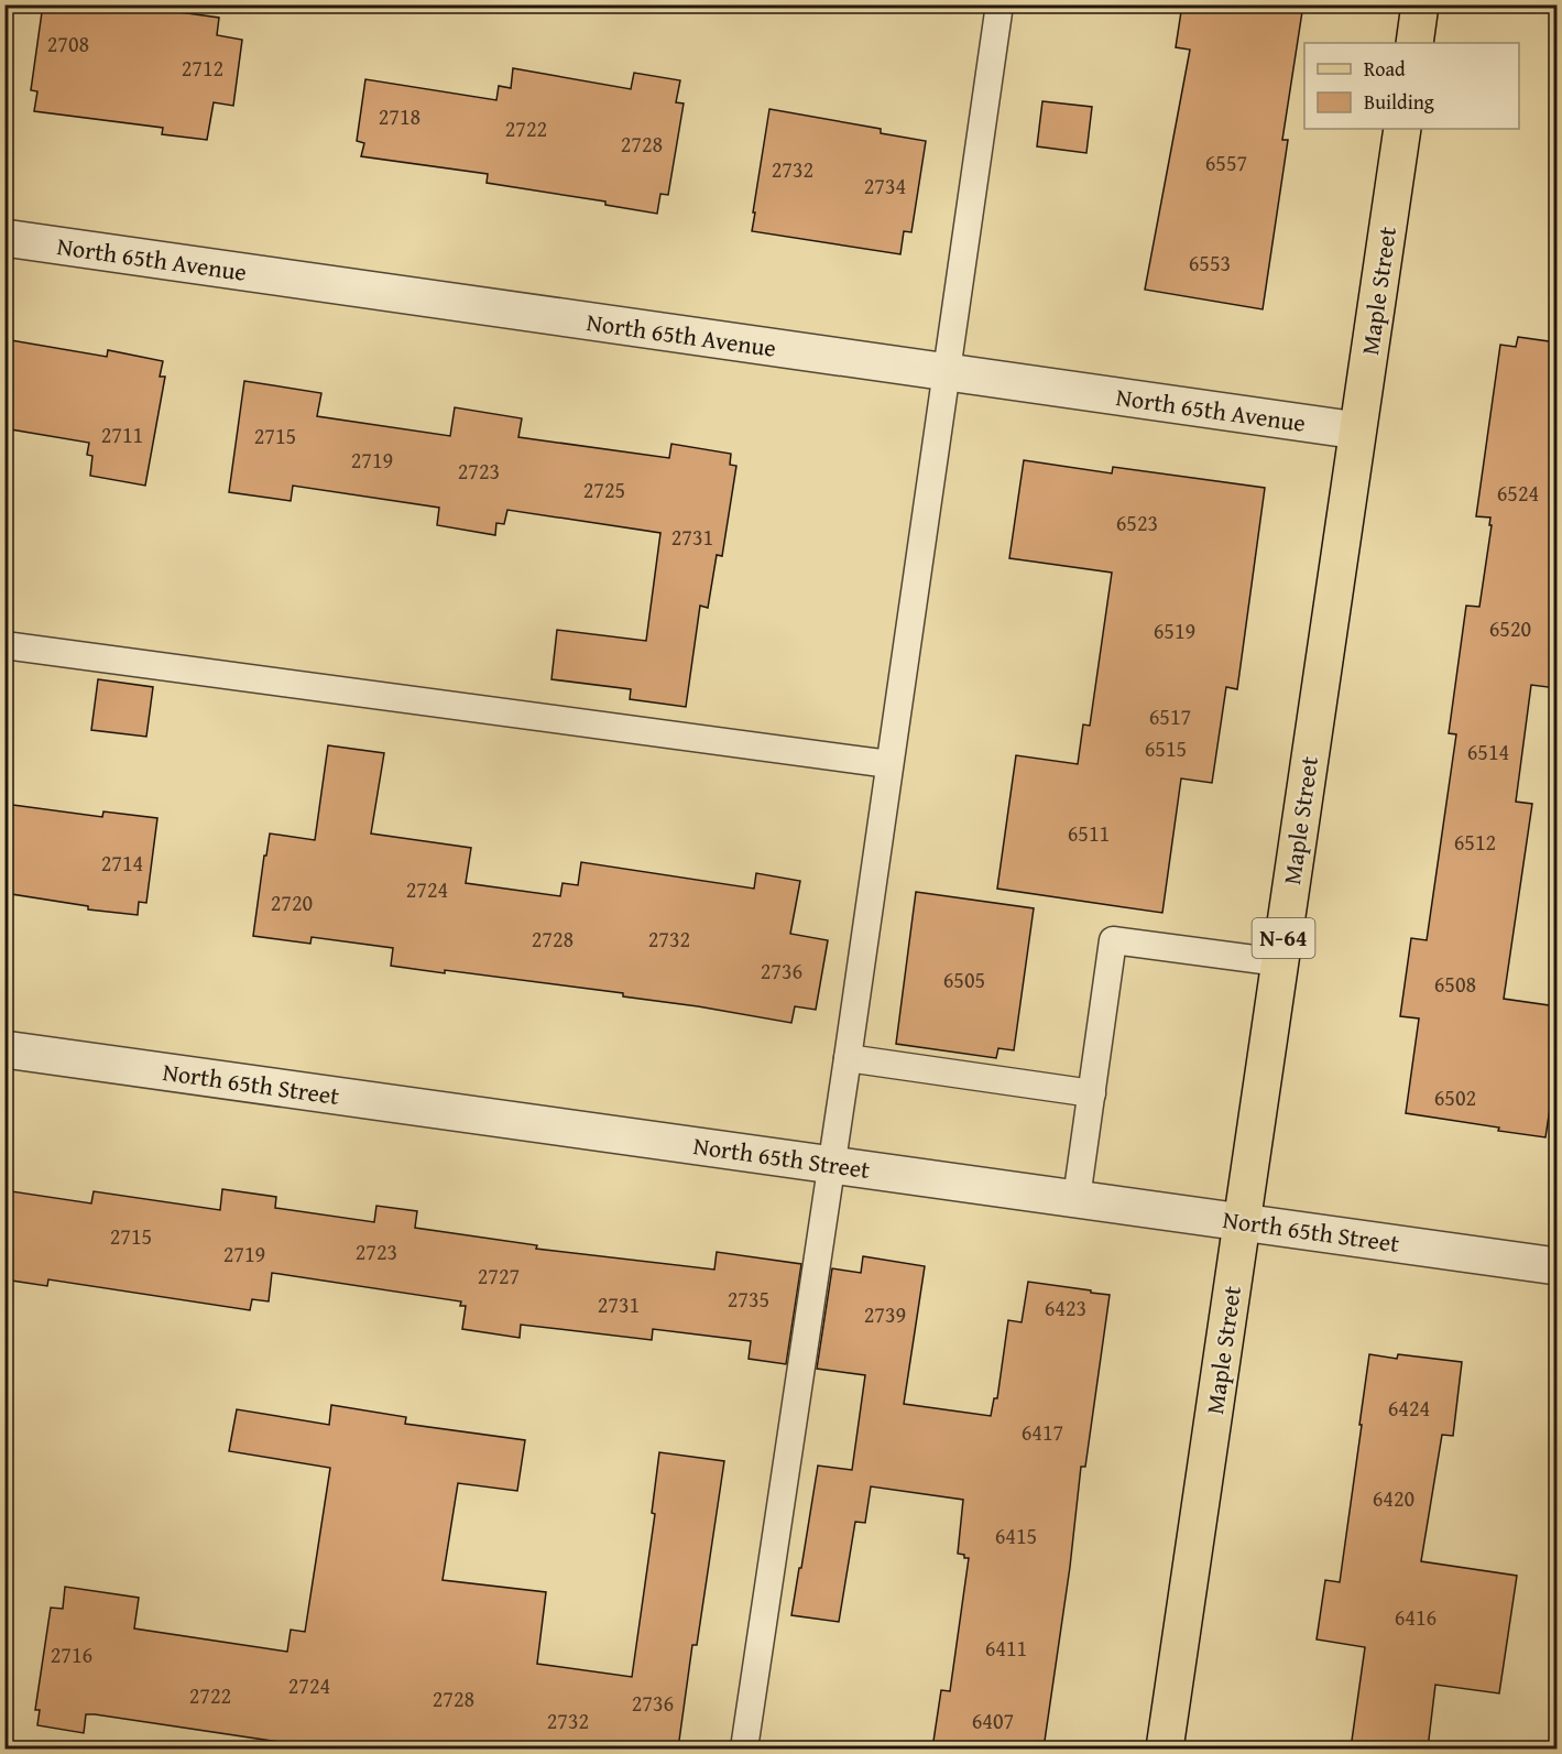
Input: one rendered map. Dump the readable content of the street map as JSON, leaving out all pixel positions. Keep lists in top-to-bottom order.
{
  "streets": {
    "main road": ["Maple Street", "N-64"],
    "street": ["North 65th Avenue", "North 65th Street"]
  },
  "crossings": [
    ["North 65th Avenue", "Maple Street"],
    ["Maple Street", "North 65th Street"]
  ],
  "house_numbers": [
    "2708",
    "2712",
    "2718",
    "2722",
    "2728",
    "6557",
    "2732",
    "2734",
    "6553",
    "2711",
    "2715",
    "2719",
    "2723",
    "2725",
    "6524",
    "6523",
    "2731",
    "6520",
    "6519",
    "6517",
    "6515",
    "6514",
    "6511",
    "6512",
    "2714",
    "2724",
    "2720",
    "2728",
    "2732",
    "2736",
    "6505",
    "6508",
    "6502",
    "2715",
    "2723",
    "2719",
    "2727",
    "2735",
    "2731",
    "6423",
    "2739",
    "6424",
    "6417",
    "6420",
    "6415",
    "6416",
    "6411",
    "2716",
    "2724",
    "2722",
    "2728",
    "2736",
    "2732",
    "6407"
  ],
  "legend": ["Road", "Building"]
}
